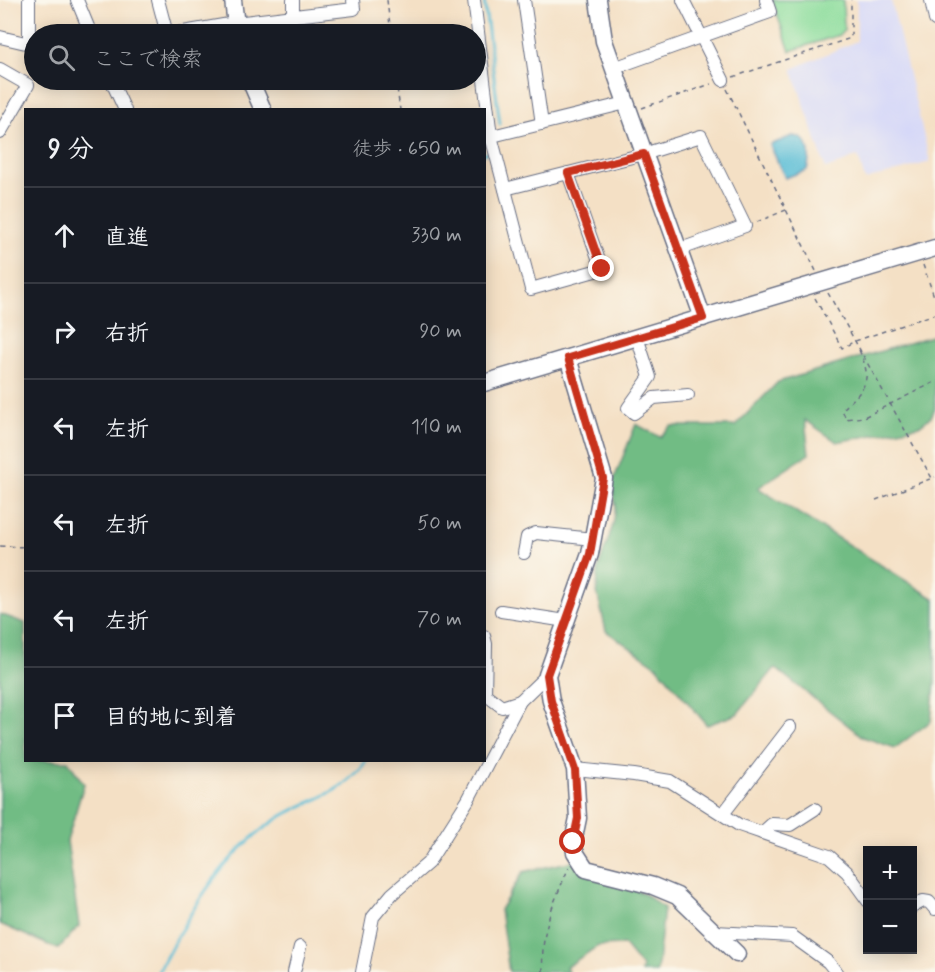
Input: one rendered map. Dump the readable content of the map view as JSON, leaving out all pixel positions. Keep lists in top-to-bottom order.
{
  "page": {
    "search": "ここで検索",
    "heading": ["9 分", "徒歩 · 650 m"],
    "list": [
      ["直進", "330 m"],
      ["右折", "90 m"],
      ["左折", "110 m"],
      ["左折", "50 m"],
      ["左折", "70 m"],
      "目的地に到着"
    ],
    "map_buttons": ["+", "−"]
  }
}
